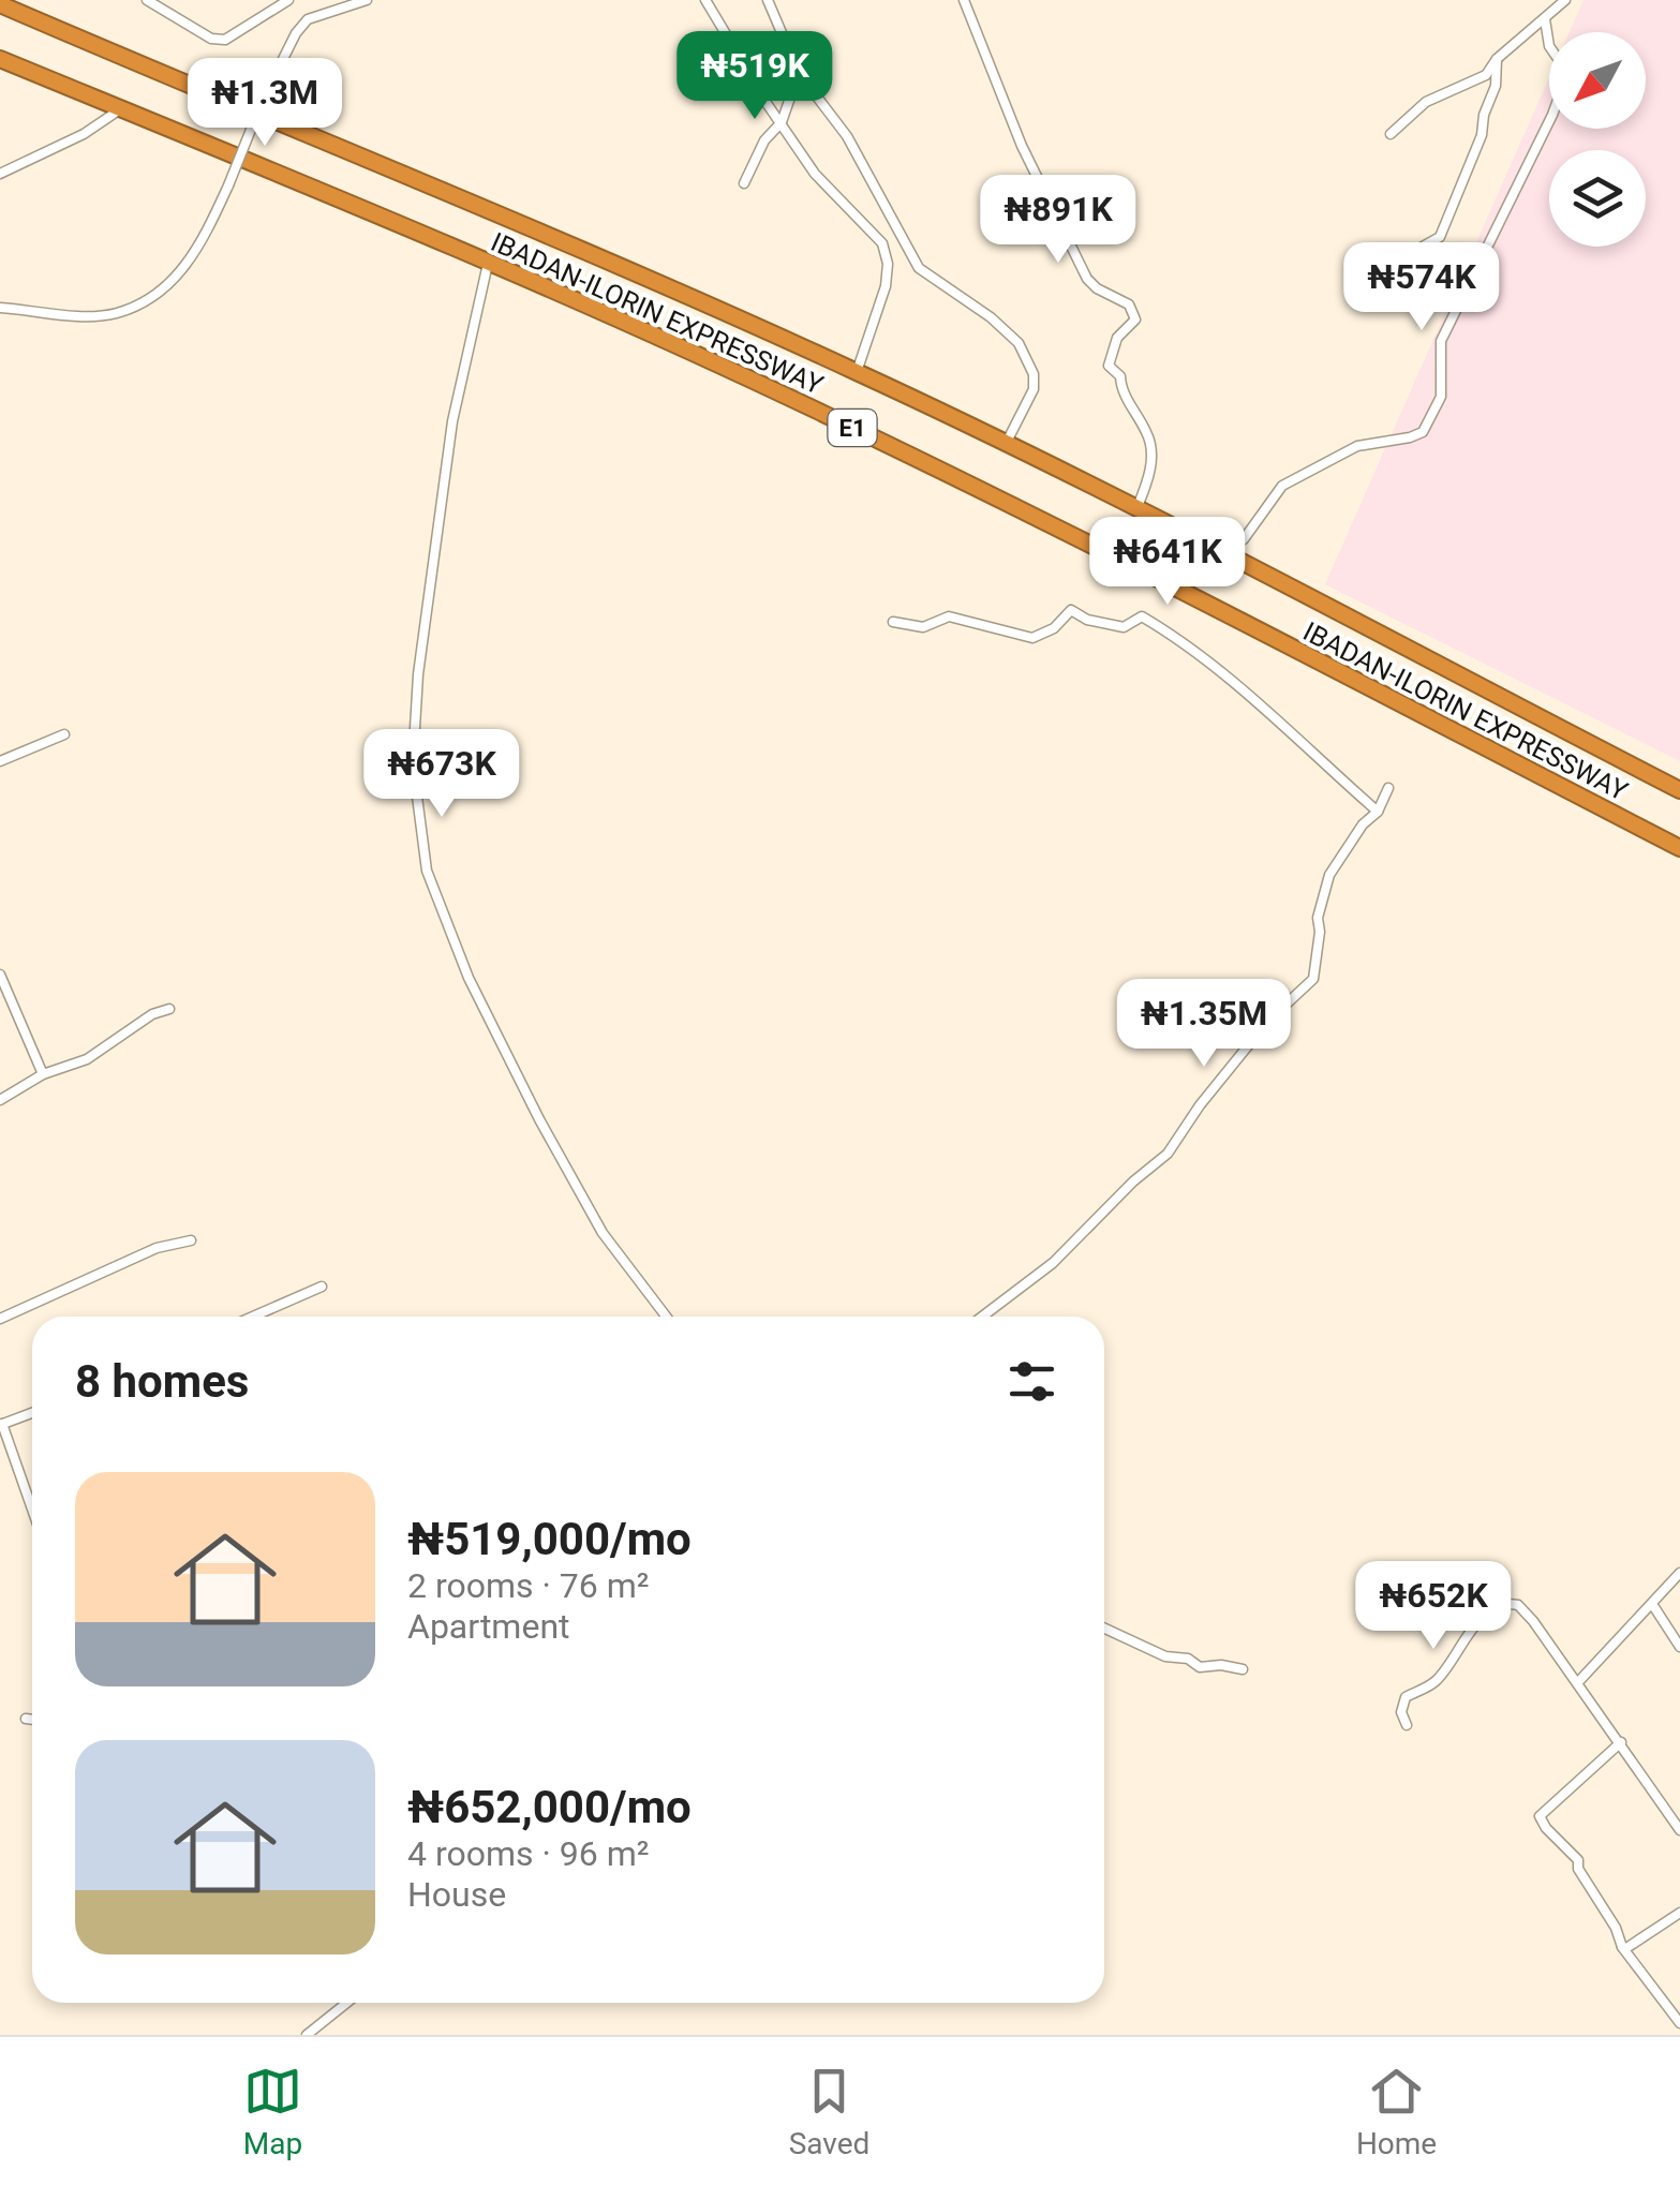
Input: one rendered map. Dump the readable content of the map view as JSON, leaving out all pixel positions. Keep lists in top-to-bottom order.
{
  "streets": {
    "highway": ["IBADAN-ILORIN EXPRESSWAY", "E1"]
  },
  "north": "bottom left",
  "page": {
    "price": [
      "₦519K",
      "₦1.3M",
      "₦891K",
      "₦574K",
      "₦641K",
      "₦673K",
      "₦1.35M",
      "₦652K"
    ],
    "heading": "8 homes",
    "list": [
      {
        "name": "₦519,000/mo",
        "note": "2 rooms · 76 m² · Apartment"
      },
      {
        "name": "₦652,000/mo",
        "note": "4 rooms · 96 m² · House"
      }
    ],
    "tabs": ["Map", "Saved", "Home"]
  }
}
